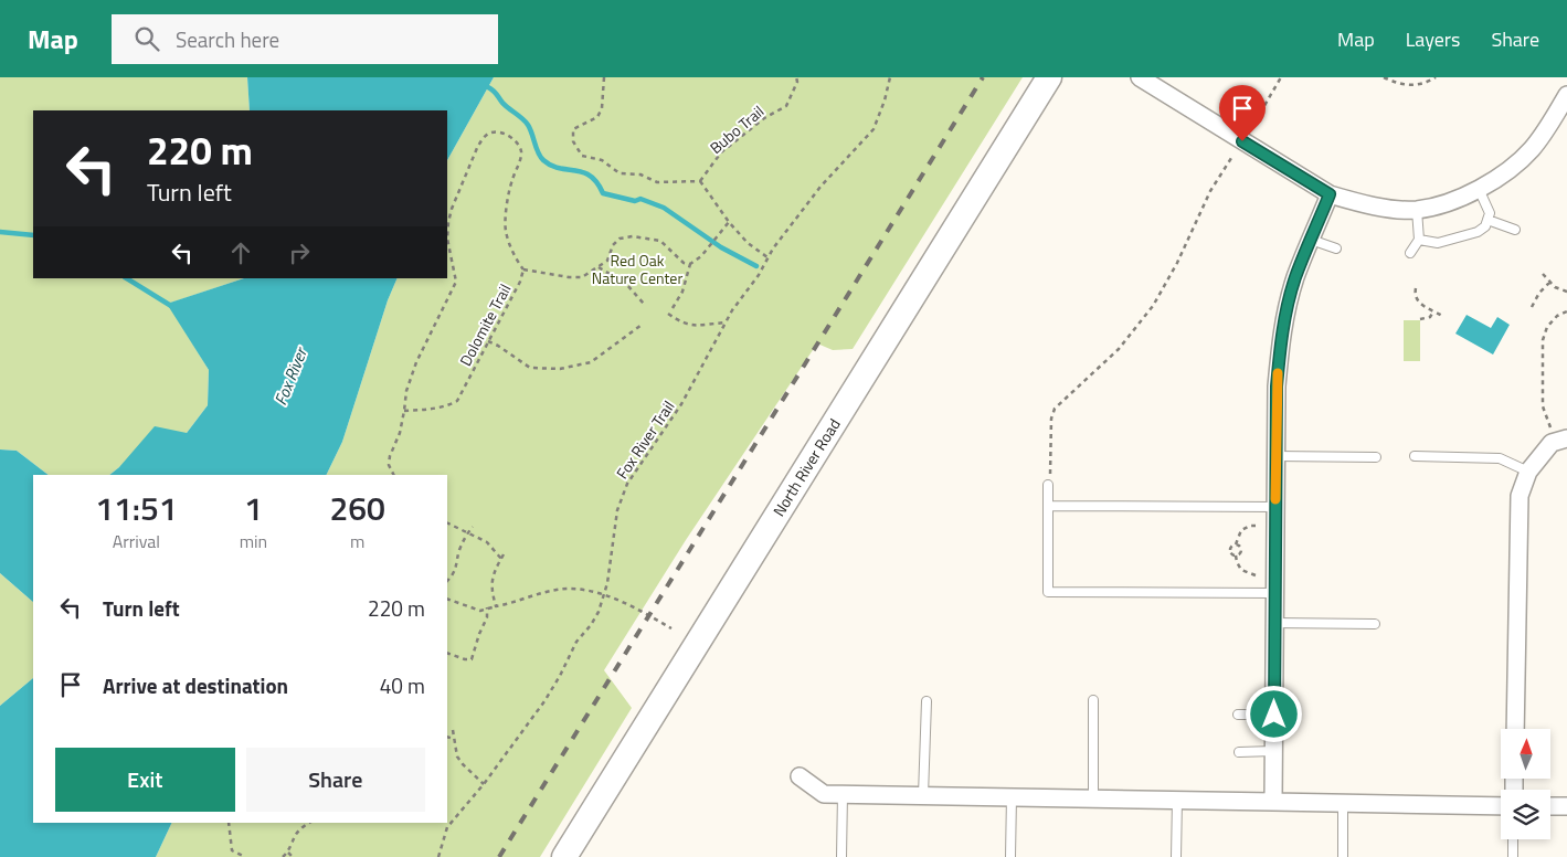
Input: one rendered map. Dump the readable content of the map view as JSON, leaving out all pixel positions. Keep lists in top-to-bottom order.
{
  "streets": {
    "main road": ["North River Road"],
    "path": ["Bubo Trail", "Dolomite Trail", "Fox River Trail"]
  },
  "water": ["Fox River"],
  "parks": ["Red Oak Nature Center"],
  "north": "top",
  "page": {
    "header": "Map",
    "search": "Search here",
    "nav": ["Map", "Layers", "Share"],
    "turn": ["220 m", "Turn left"],
    "eta": [
      "11:51",
      "Arrival",
      "1",
      "min",
      "260",
      "m"
    ],
    "list": [
      {
        "name": "Turn left",
        "value": "220 m"
      },
      {
        "name": "Arrive at destination",
        "value": "40 m"
      }
    ],
    "buttons": ["Exit", "Share"]
  }
}
